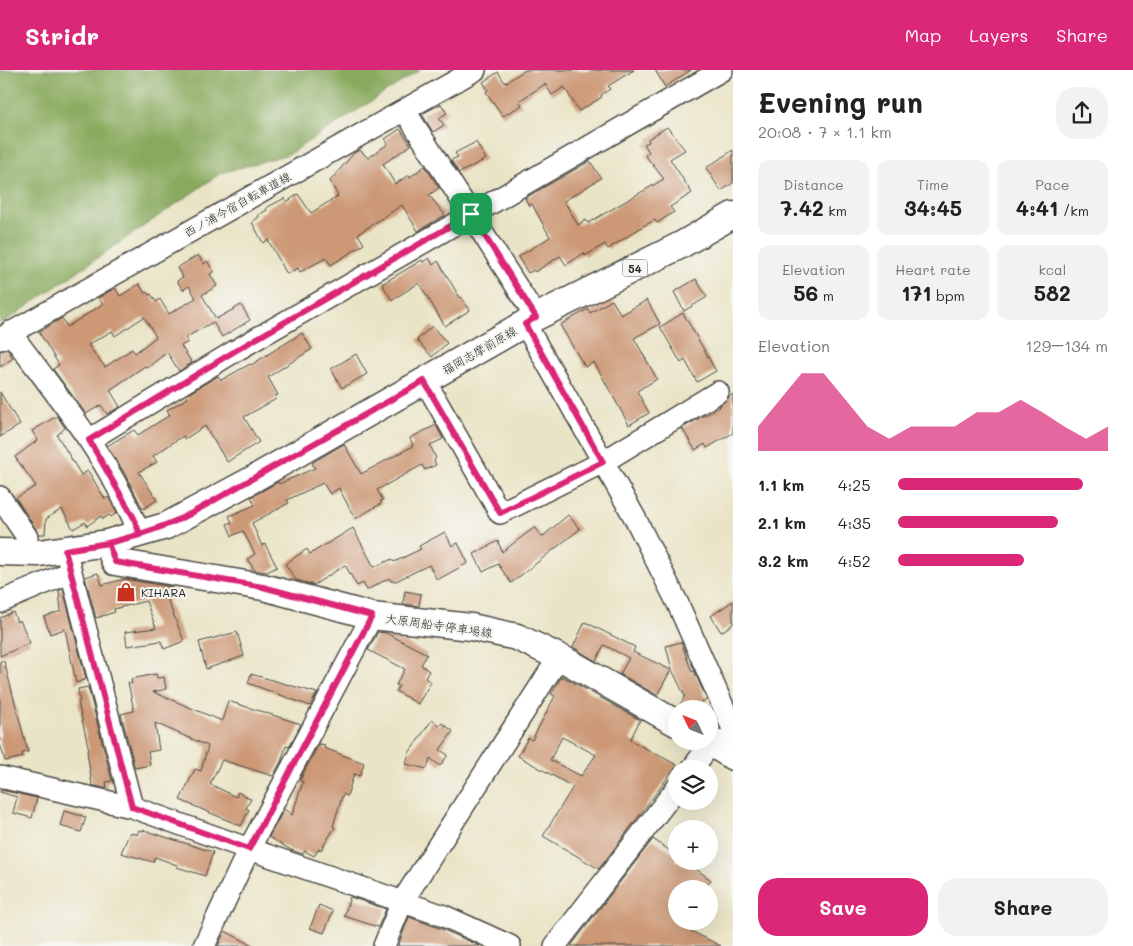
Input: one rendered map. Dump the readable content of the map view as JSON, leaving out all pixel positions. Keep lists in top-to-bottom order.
{
  "streets": {
    "main road": ["54", "福岡志摩前原線", "大原周船寺停車場線"],
    "street": ["西ノ浦今宿自転車道線"]
  },
  "crossings": [
    ["福岡志摩前原線", "大原周船寺停車場線"]
  ],
  "places": {
    "shop": ["KIHARA"]
  },
  "north": "top left",
  "page": {
    "header": "Stridr",
    "nav": ["Map", "Layers", "Share"],
    "heading": ["Evening run", "20:08 · 7 × 1.1 km"],
    "stats": [
      ["Distance", "7.42 km"],
      ["Time", "34:45"],
      ["Pace", "4:41 /km"],
      ["Elevation", "56 m"],
      ["Heart rate", "171 bpm"],
      ["kcal", "582"]
    ],
    "chart": ["Elevation", "129–134 m"],
    "list": [
      {
        "name": "1.1 km",
        "note": "4:25"
      },
      {
        "name": "2.1 km",
        "note": "4:35"
      },
      {
        "name": "3.2 km",
        "note": "4:52"
      }
    ],
    "map_buttons": ["+", "−"],
    "buttons": ["Save", "Share"]
  }
}
